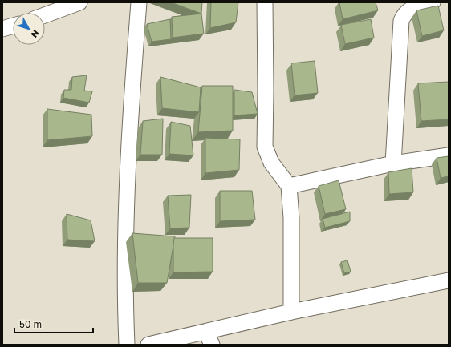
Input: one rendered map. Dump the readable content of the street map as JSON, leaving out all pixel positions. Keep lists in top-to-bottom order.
{
  "scale_bar": "50 m",
  "north": "bottom right"
}
